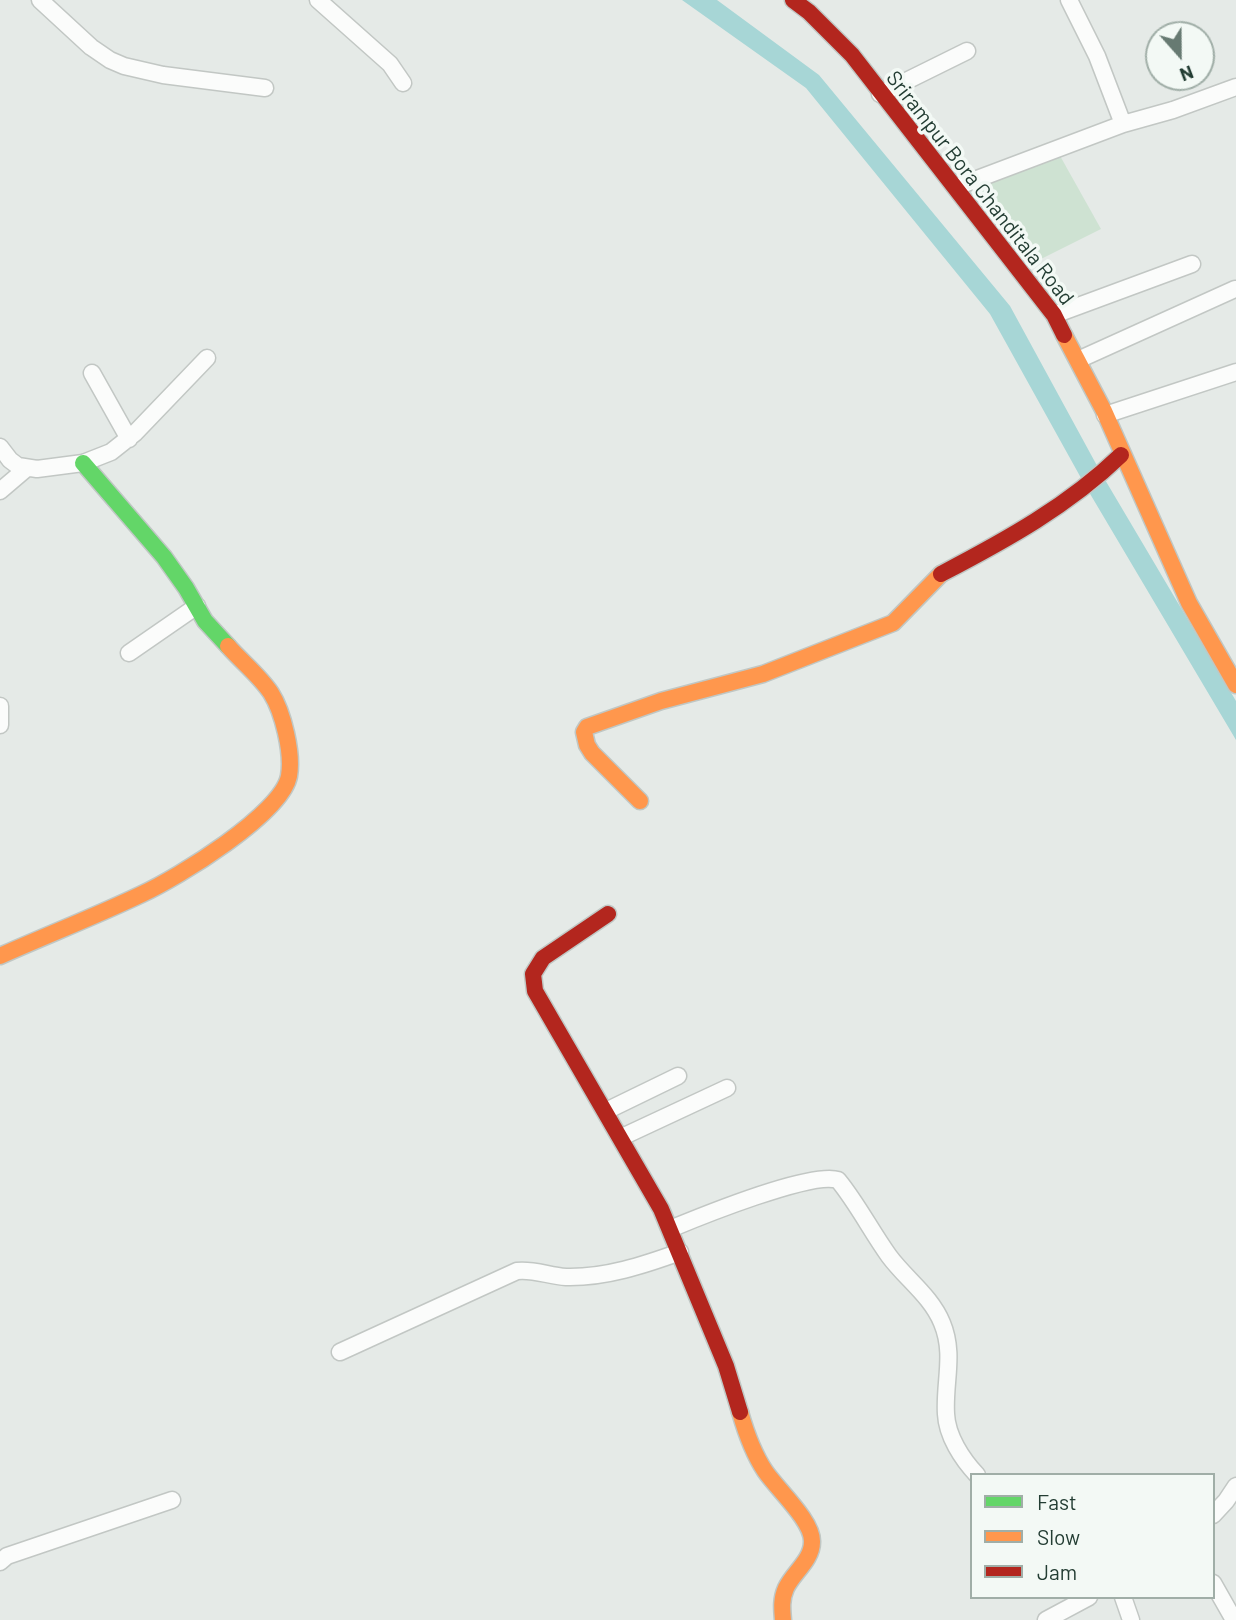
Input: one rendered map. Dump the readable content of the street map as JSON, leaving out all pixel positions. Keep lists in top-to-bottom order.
{
  "streets": {
    "street": ["Srirampur Bora Chanditala Road"]
  },
  "legend": ["Fast", "Slow", "Jam"],
  "north": "bottom"
}
